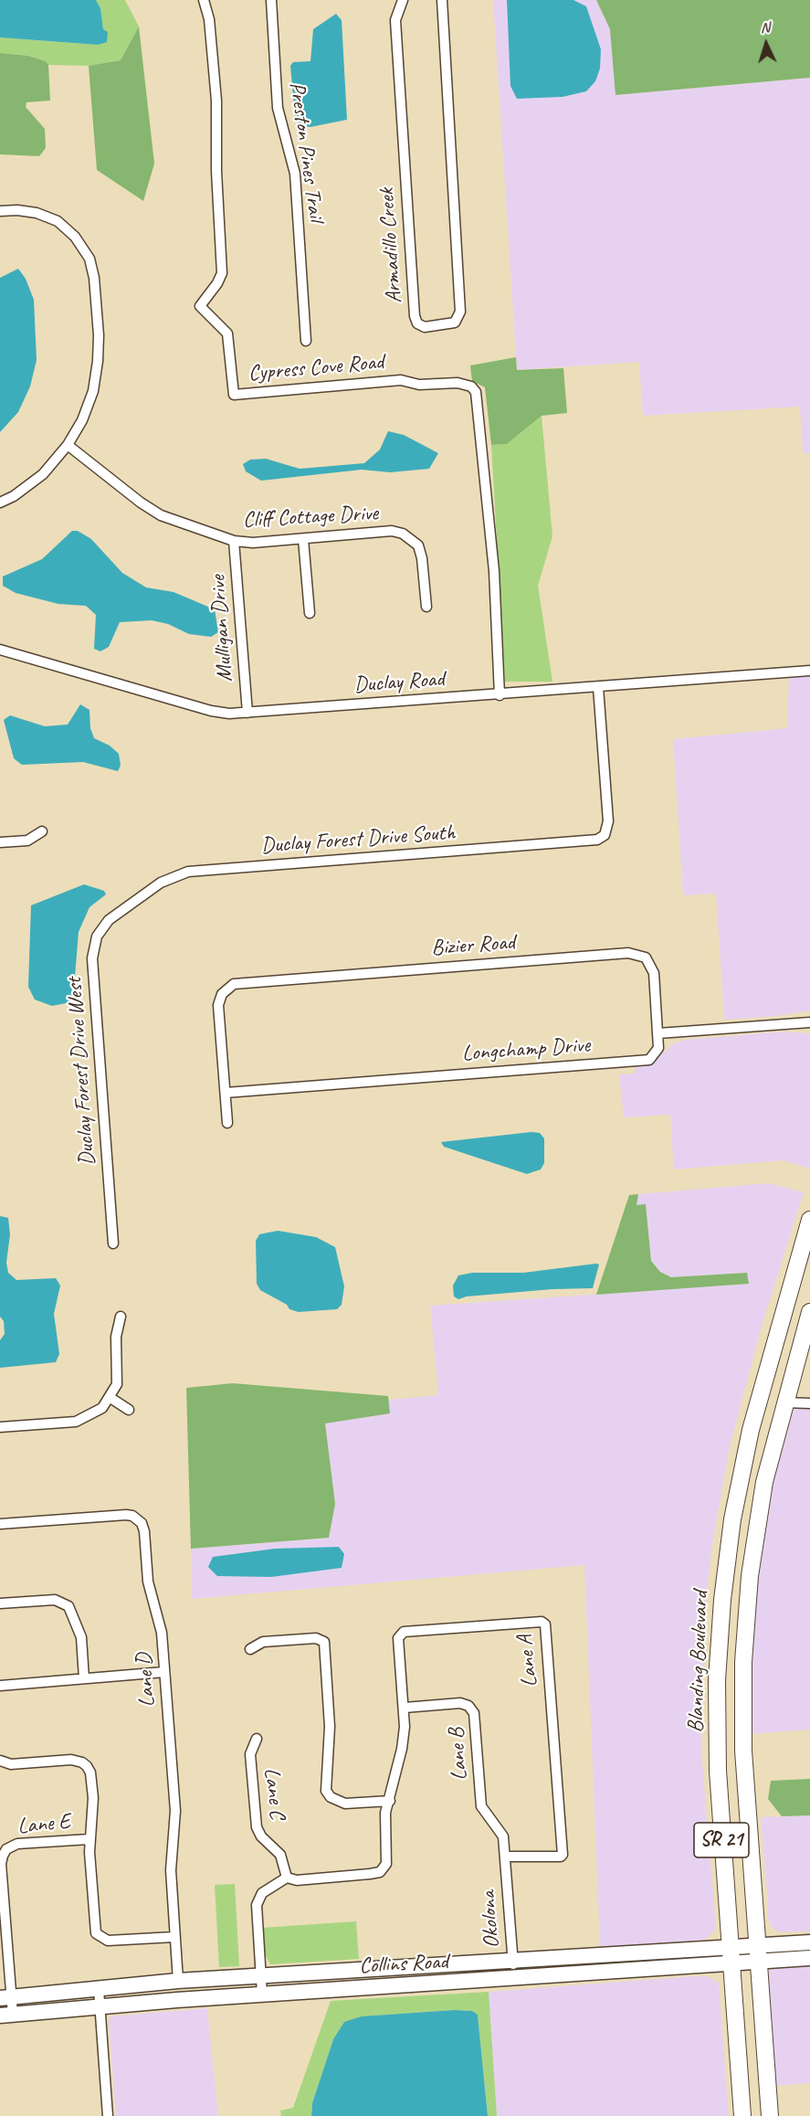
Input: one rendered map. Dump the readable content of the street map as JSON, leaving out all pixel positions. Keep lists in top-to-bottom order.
{
  "streets": {
    "main road": ["Blanding Boulevard", "SR 21", "Collins Road"],
    "street": [
      "Preston Pines Trail",
      "Armadillo Creek",
      "Cypress Cove Road",
      "Cliff Cottage Drive",
      "Mulligan Drive",
      "Duclay Road",
      "Duclay Forest Drive South",
      "Bizier Road",
      "Longchamp Drive",
      "Duclay Forest Drive West",
      "Lane A",
      "Lane D",
      "Lane B",
      "Lane C",
      "Lane E",
      "Okolona"
    ]
  },
  "crossings": [
    ["Cypress Cove Road", "Duclay Road"],
    ["Cliff Cottage Drive", "Mulligan Drive"],
    ["Mulligan Drive", "Duclay Road"],
    ["Duclay Road", "Duclay Forest Drive South"],
    ["Duclay Forest Drive South", "Duclay Forest Drive West"],
    ["Bizier Road", "Longchamp Drive"],
    ["Lane A", "Lane B"],
    ["Lane A", "Okolona"],
    ["Blanding Boulevard", "Collins Road"],
    ["Lane D", "Collins Road"],
    ["Lane B", "Okolona"],
    ["Lane E", "Collins Road"],
    ["Okolona", "Collins Road"]
  ],
  "north": "top"
}
